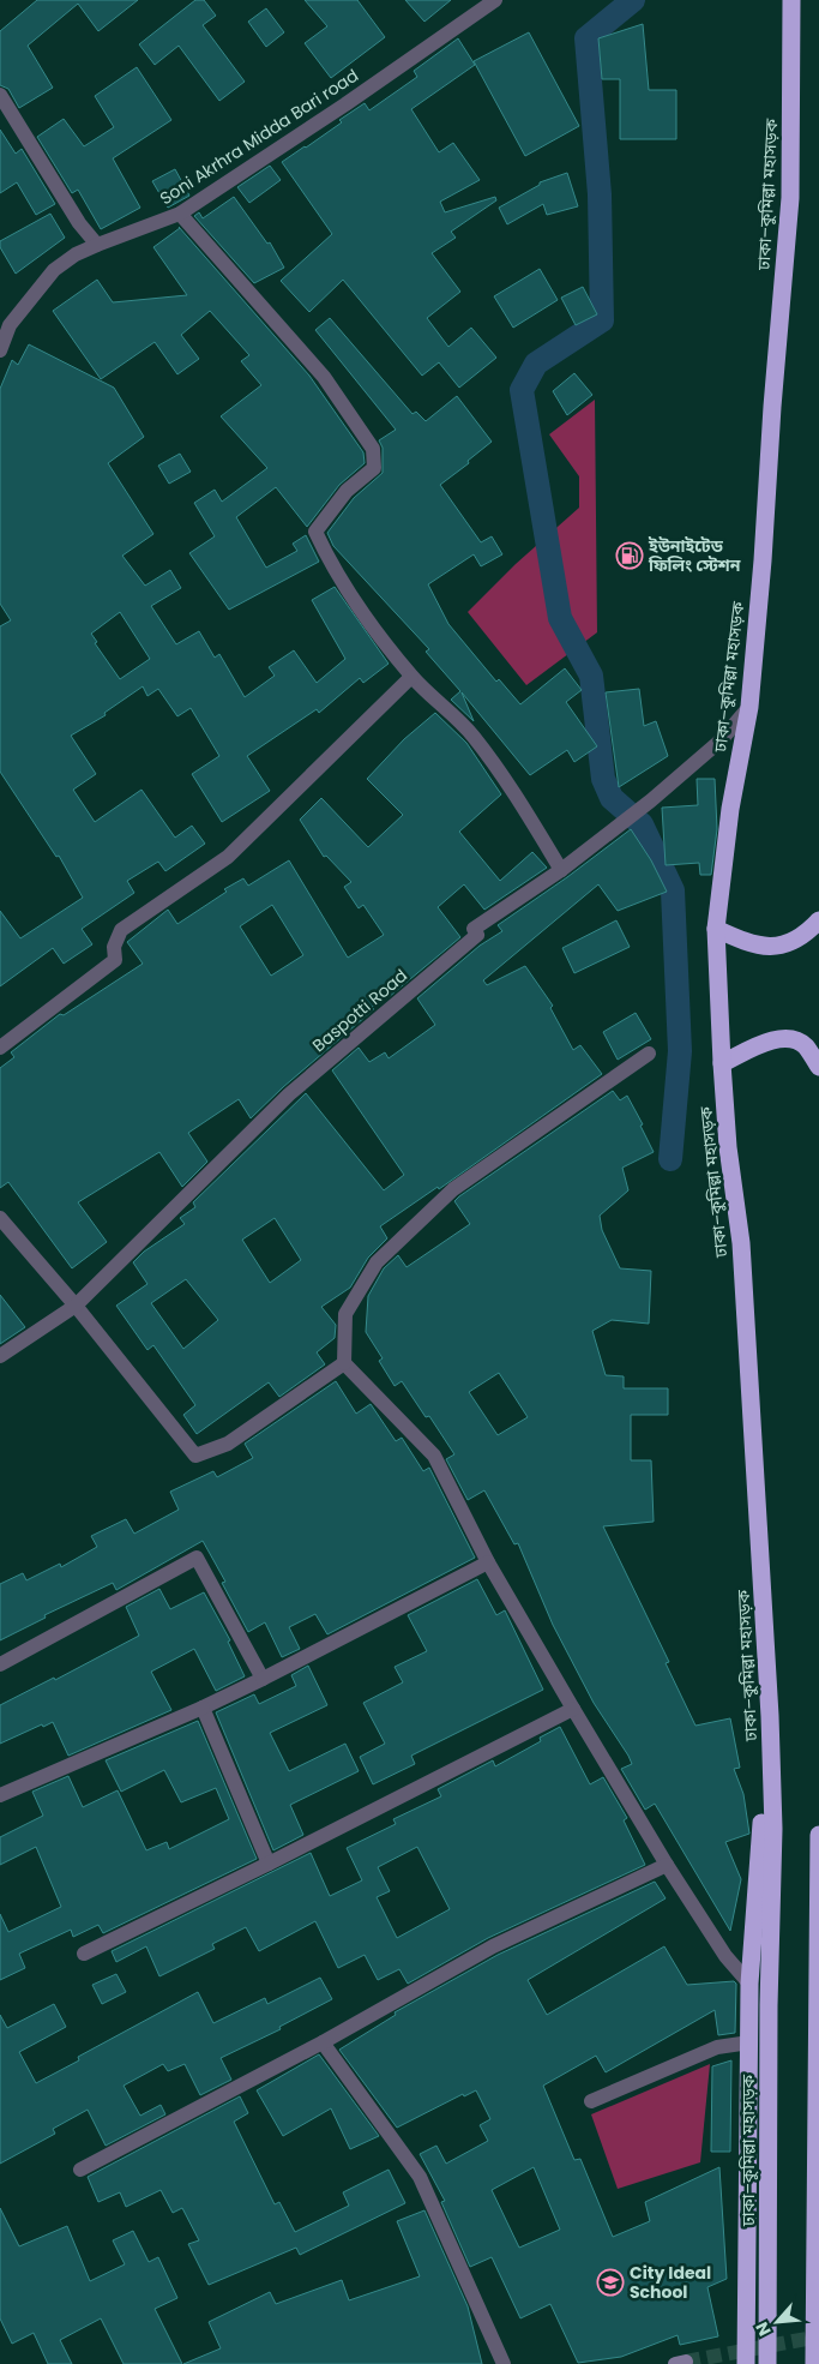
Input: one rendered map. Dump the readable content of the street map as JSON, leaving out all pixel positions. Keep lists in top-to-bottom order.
{
  "streets": {
    "highway": ["ঢাকা–কুমিল্লা মহাসড়ক"],
    "street": ["Soni Akrhra Midda Bari road", "Baspotti Road"]
  },
  "crossings": [
    ["ঢাকা–কুমিল্লা মহাসড়ক", "Baspotti Road"]
  ],
  "places": {
    "fuel station": ["ইউনাইটেড ফিলিং স্টেশন"],
    "school or university": ["City Ideal School"]
  },
  "north": "bottom left"
}
